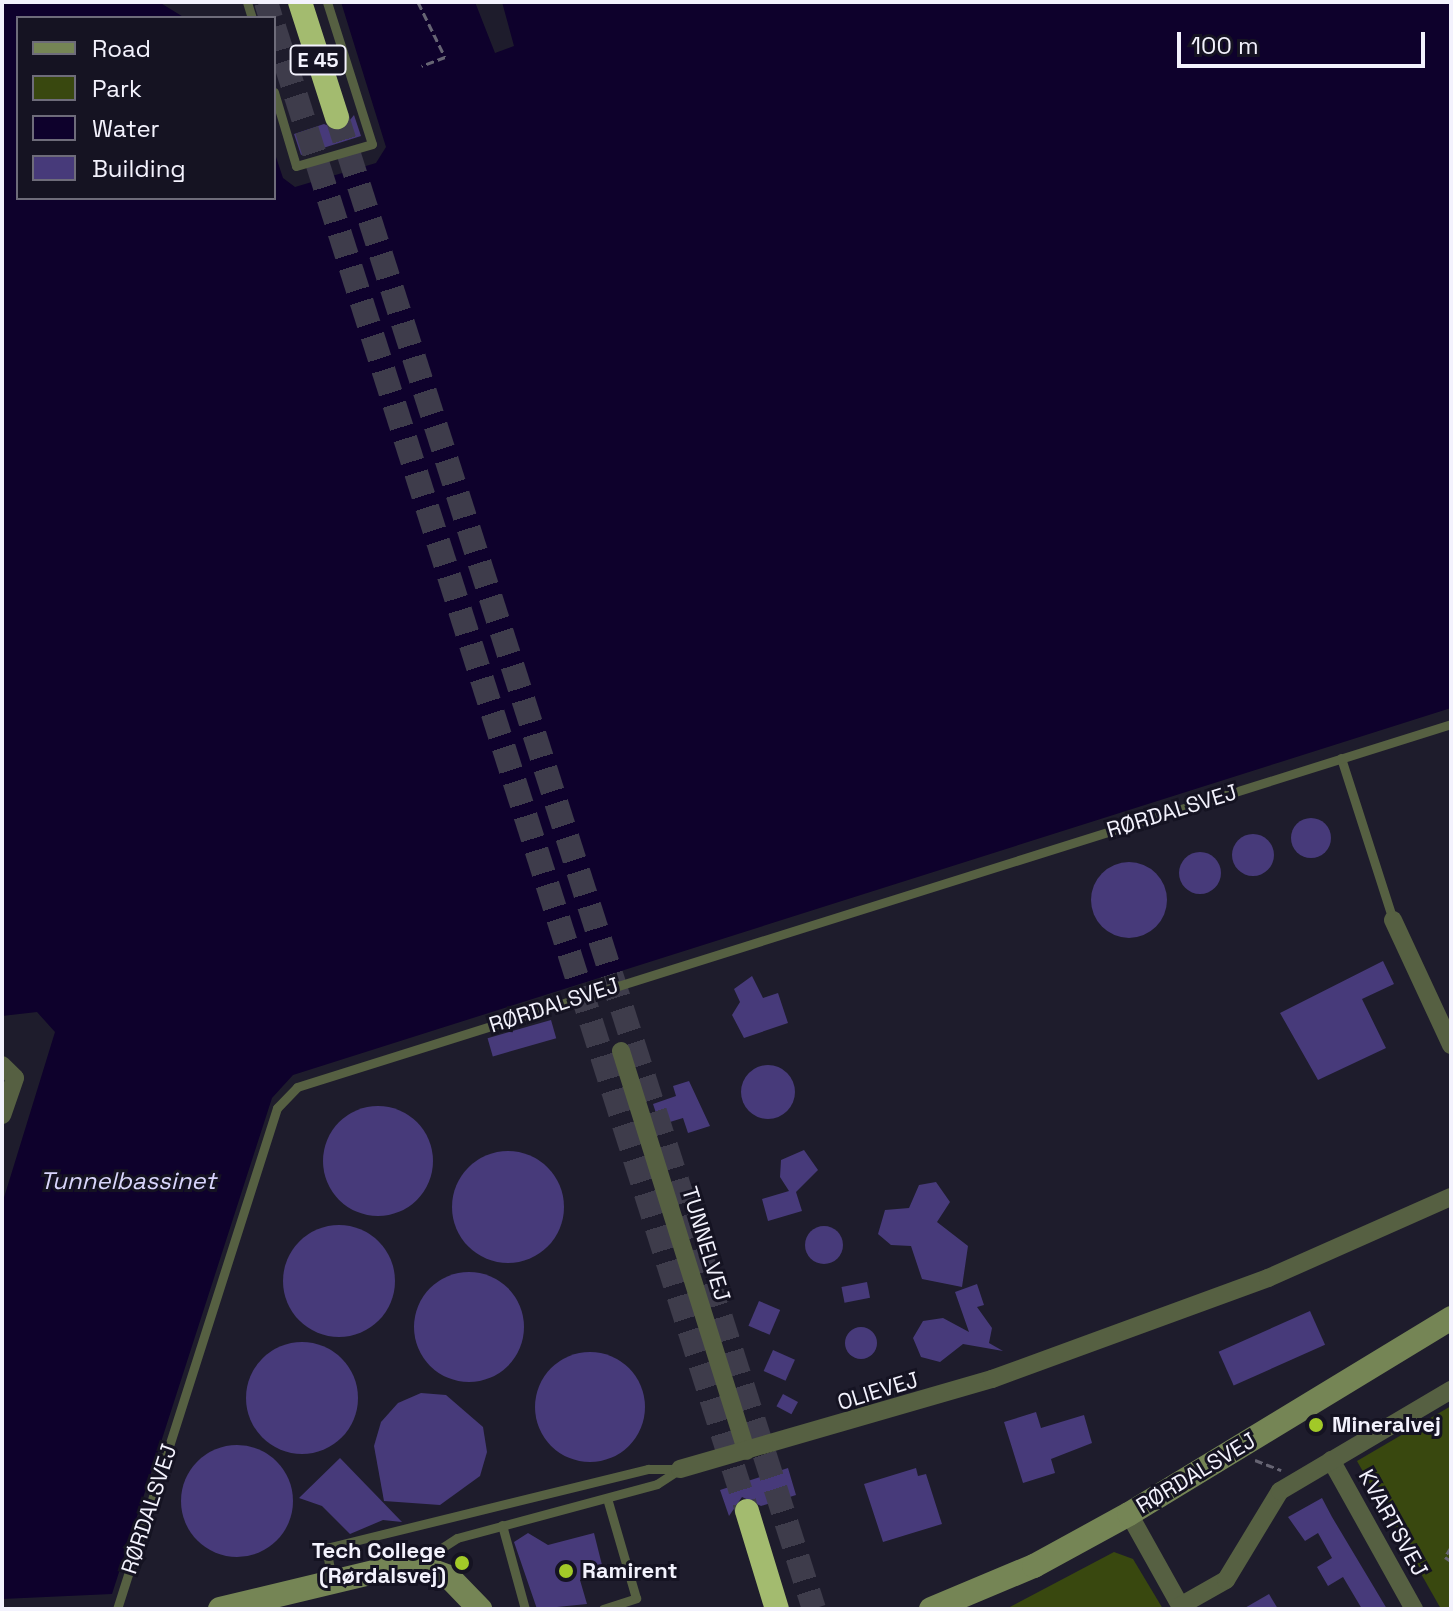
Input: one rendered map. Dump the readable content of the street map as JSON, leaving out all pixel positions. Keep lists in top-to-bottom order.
{
  "streets": {
    "highway": ["E 45"],
    "street": [
      "RØRDALSVEJ",
      "TUNNELVEJ",
      "OLIEVEJ",
      "KVARTSVEJ"
    ]
  },
  "crossings": [
    ["TUNNELVEJ", "OLIEVEJ"]
  ],
  "water": ["Tunnelbassinet"],
  "places": ["Mineralvej", "Tech College (Rørdalsvej)", "Ramirent"],
  "legend": [
    "Road",
    "Park",
    "Water",
    "Building"
  ],
  "scale_bar": "100 m"
}
